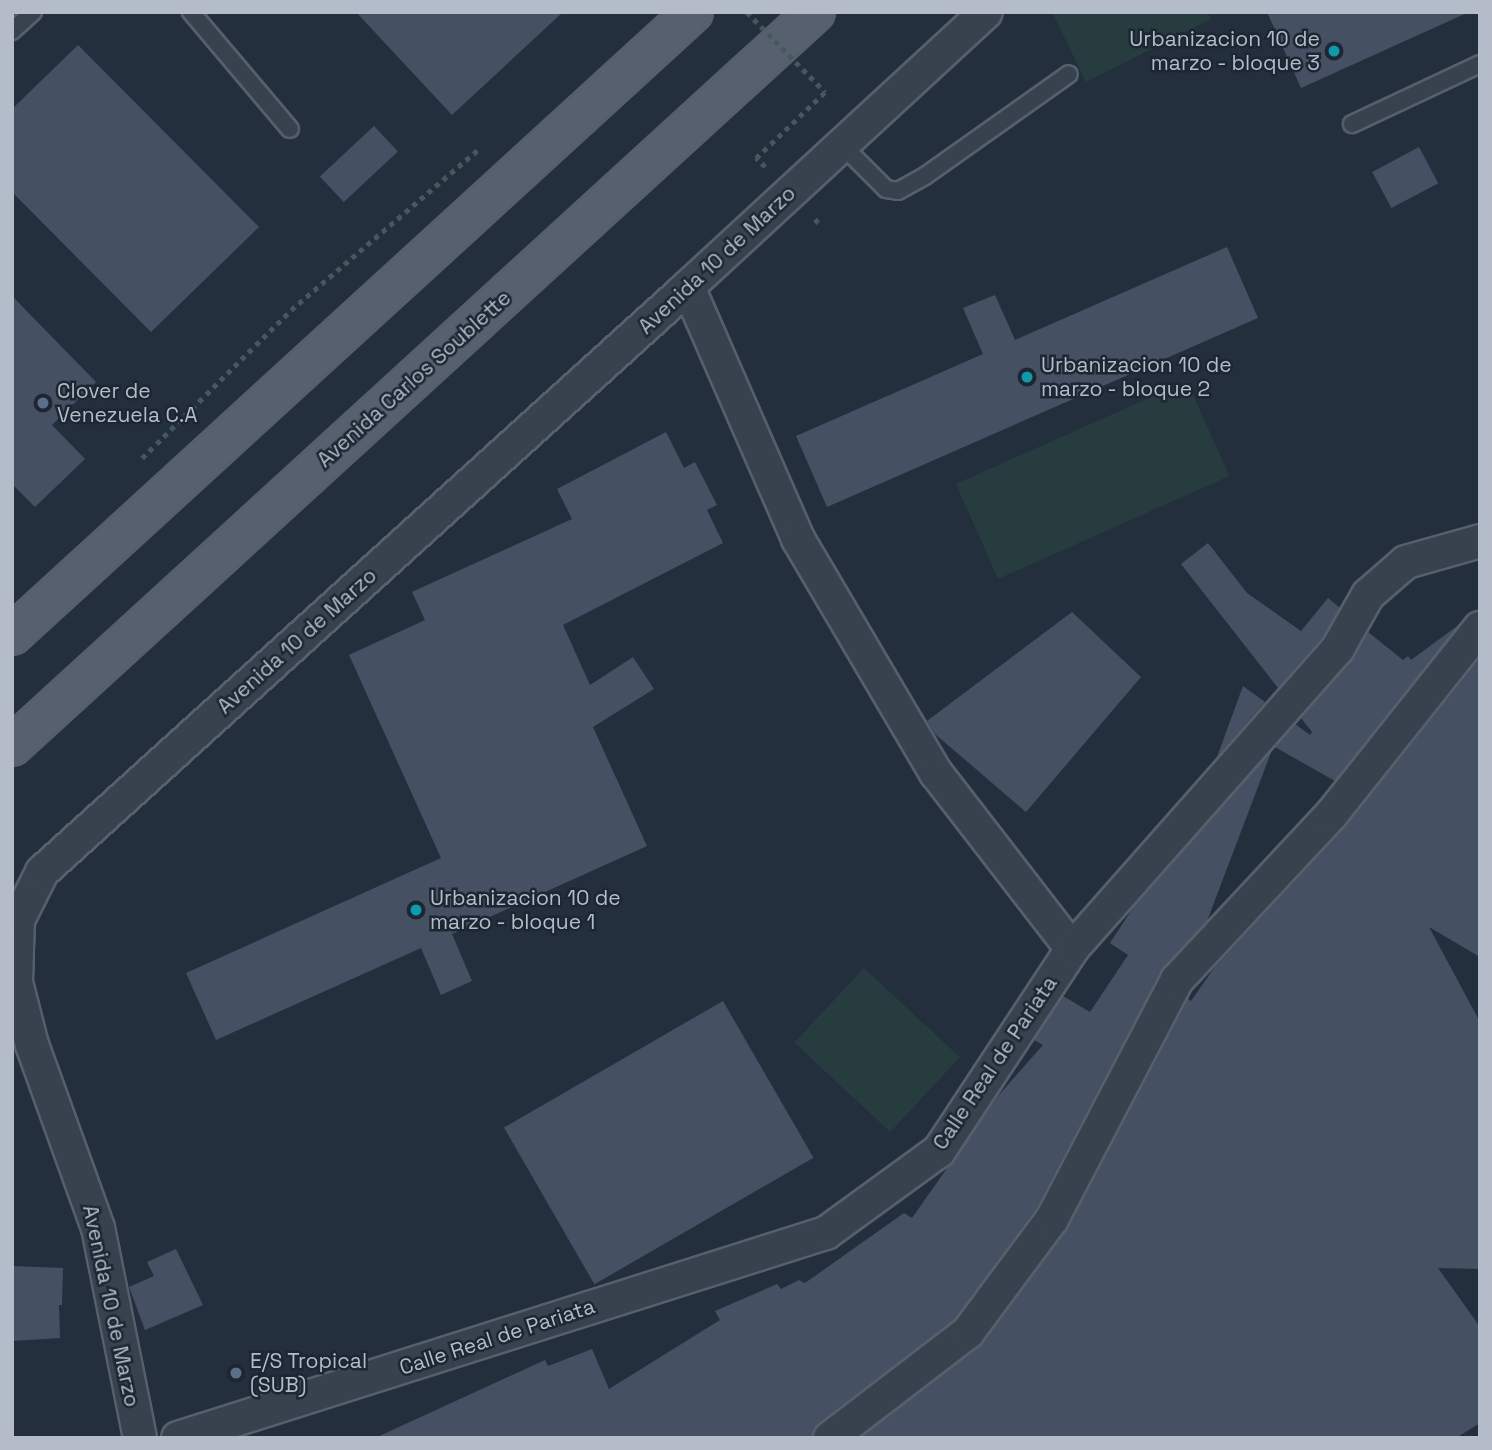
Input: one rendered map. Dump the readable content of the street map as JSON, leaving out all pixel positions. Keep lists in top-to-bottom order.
{
  "streets": {
    "main road": ["Avenida Carlos Soublette"],
    "street": ["Avenida 10 de Marzo", "Calle Real de Pariata"]
  },
  "places": [
    "Urbanizacion 10 de marzo - bloque 3",
    "Urbanizacion 10 de marzo - bloque 2",
    "Clover de Venezuela C.A",
    "Urbanizacion 10 de marzo - bloque 1",
    "E/S Tropical (SUB)"
  ]
}
